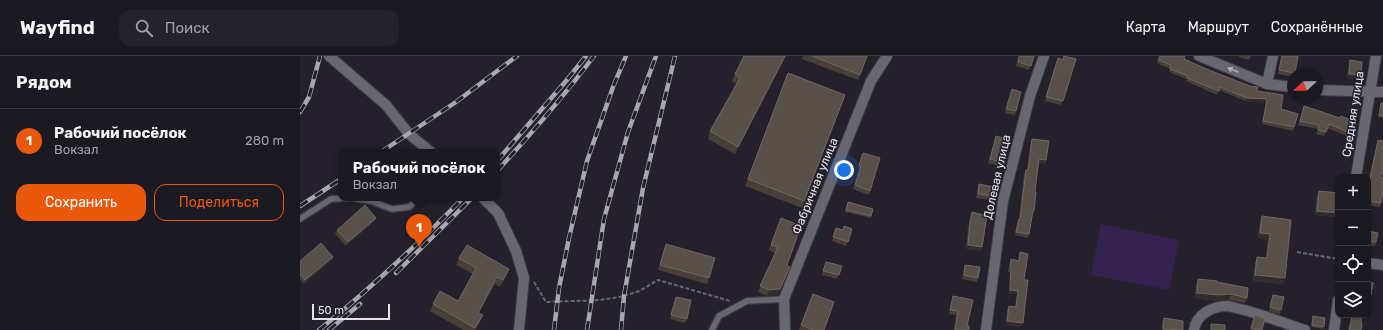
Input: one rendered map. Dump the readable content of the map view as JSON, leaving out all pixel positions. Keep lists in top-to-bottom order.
{
  "streets": {
    "street": ["Средняя улица", "Долевая улица", "Фабричная улица"]
  },
  "scale_bar": "50 m",
  "north": "left",
  "page": {
    "header": "Wayfind",
    "search": "Поиск",
    "nav": ["Карта", "Маршрут", "Сохранённые"],
    "heading": "Рядом",
    "list": [
      {
        "mark": "1",
        "name": "Рабочий посёлок",
        "note": "Вокзал",
        "value": "280 m"
      }
    ],
    "popup": ["Рабочий посёлок", "Вокзал"],
    "buttons": ["Сохранить", "Поделиться"],
    "map_buttons": ["+", "−"],
    "pins": "1",
    "scale": "50 m"
  }
}
